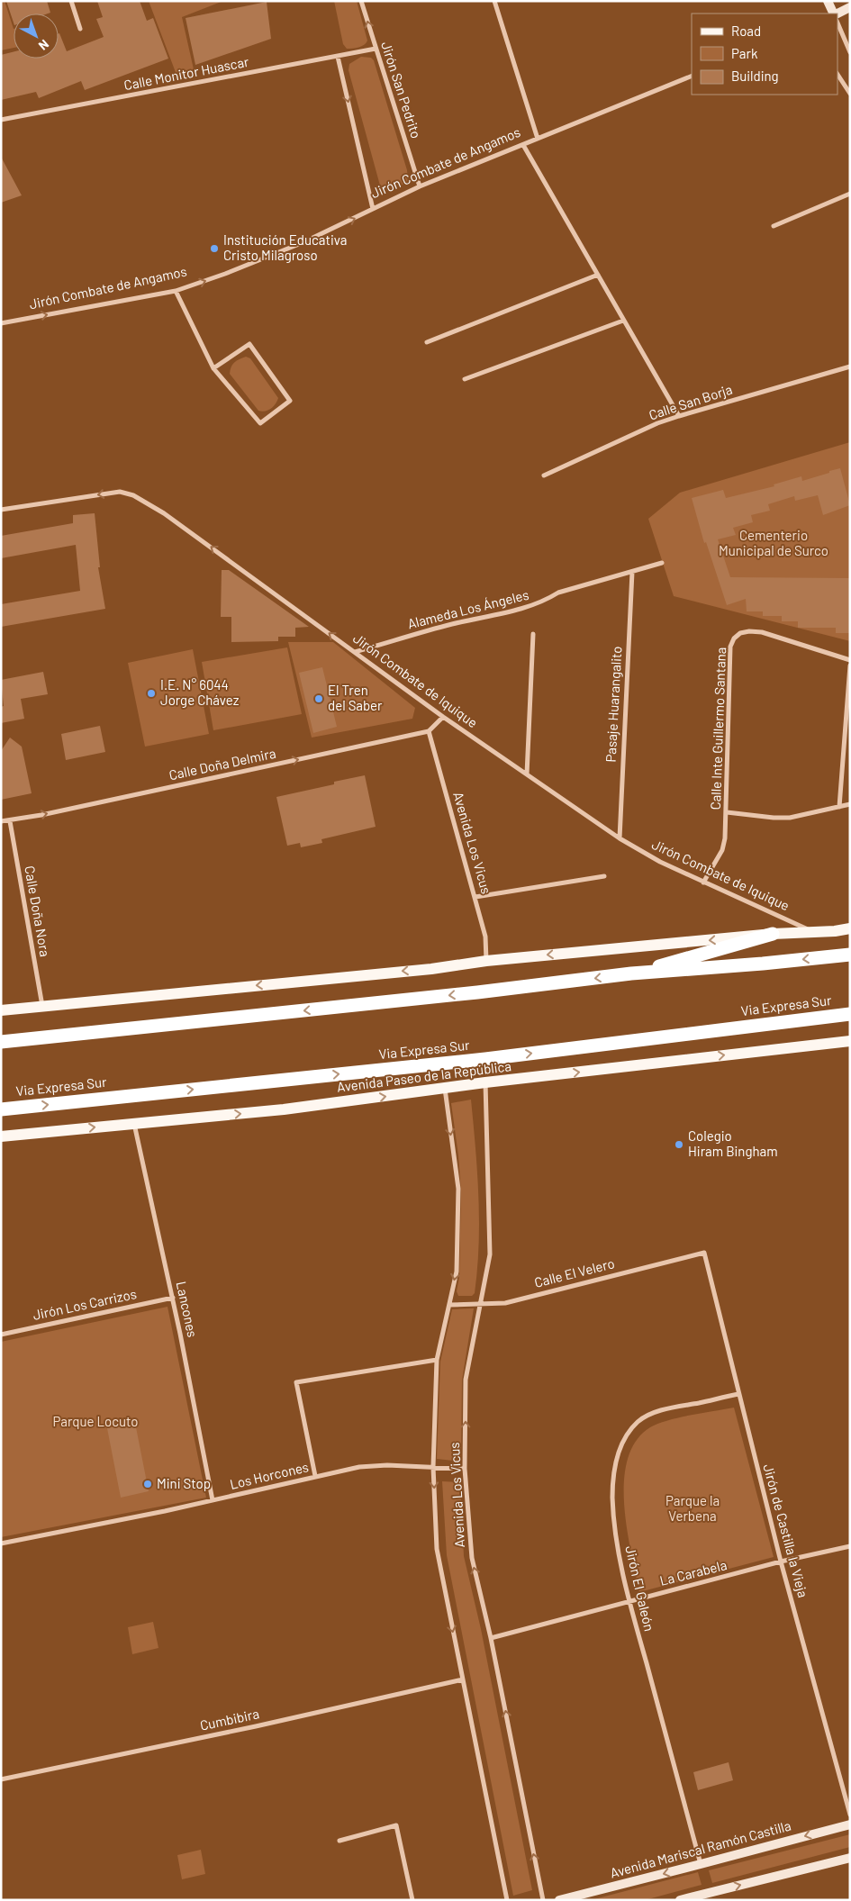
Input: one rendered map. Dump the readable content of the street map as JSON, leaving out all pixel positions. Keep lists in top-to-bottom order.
{
  "streets": {
    "highway": ["Via Expresa Sur"],
    "main road": ["Avenida Paseo de la República", "Avenida Mariscal Ramón Castilla"],
    "street": [
      "Calle Monitor Huascar",
      "Jirón San Pedrito",
      "Jirón Combate de Angamos",
      "Calle San Borja",
      "Alameda Los Ángeles",
      "Jirón Combate de Iquique",
      "Pasaje Huarangalito",
      "Calle Inte Guillermo Santana",
      "Calle Doña Delmira",
      "Avenida Los Vicus",
      "Calle Doña Nora",
      "Calle El Velero",
      "Jirón Los Carrizos",
      "Lancones",
      "Los Horcones",
      "Jirón de Castilla la Vieja",
      "La Carabela",
      "Jirón El Galeón",
      "Cumbibira"
    ]
  },
  "crossings": [
    ["Calle Monitor Huascar", "Jirón San Pedrito"],
    ["Jirón San Pedrito", "Jirón Combate de Angamos"],
    ["Alameda Los Ángeles", "Jirón Combate de Iquique"],
    ["Alameda Los Ángeles", "Pasaje Huarangalito"],
    ["Jirón Combate de Iquique", "Pasaje Huarangalito"],
    ["Jirón Combate de Iquique", "Calle Inte Guillermo Santana"],
    ["Calle Doña Delmira", "Avenida Los Vicus"],
    ["Calle Doña Delmira", "Calle Doña Nora"],
    ["Avenida Los Vicus", "Avenida Paseo de la República"],
    ["Avenida Los Vicus", "Calle El Velero"],
    ["Avenida Los Vicus", "Los Horcones"],
    ["Avenida Los Vicus", "La Carabela"],
    ["Avenida Los Vicus", "Cumbibira"],
    ["Avenida Paseo de la República", "Lancones"],
    ["Calle El Velero", "Jirón de Castilla la Vieja"],
    ["Jirón Los Carrizos", "Lancones"],
    ["Lancones", "Los Horcones"],
    ["Jirón de Castilla la Vieja", "La Carabela"],
    ["Jirón de Castilla la Vieja", "Jirón El Galeón"],
    ["La Carabela", "Jirón El Galeón"],
    ["Jirón El Galeón", "Avenida Mariscal Ramón Castilla"]
  ],
  "one_way": [
    "Jirón Combate de Angamos",
    "Jirón Combate de Iquique",
    "Calle Doña Delmira",
    "Avenida Paseo de la República"
  ],
  "parks": ["Cementerio Municipal de Surco", "Parque Locuto", "Parque la Verbena"],
  "places": [
    "Institución Educativa Cristo Milagroso",
    "I.E. N° 6044 Jorge Chávez",
    "El Tren del Saber",
    "Colegio Hiram Bingham",
    "Mini Stop"
  ],
  "legend": ["Road", "Park", "Building"],
  "north": "bottom right"
}
